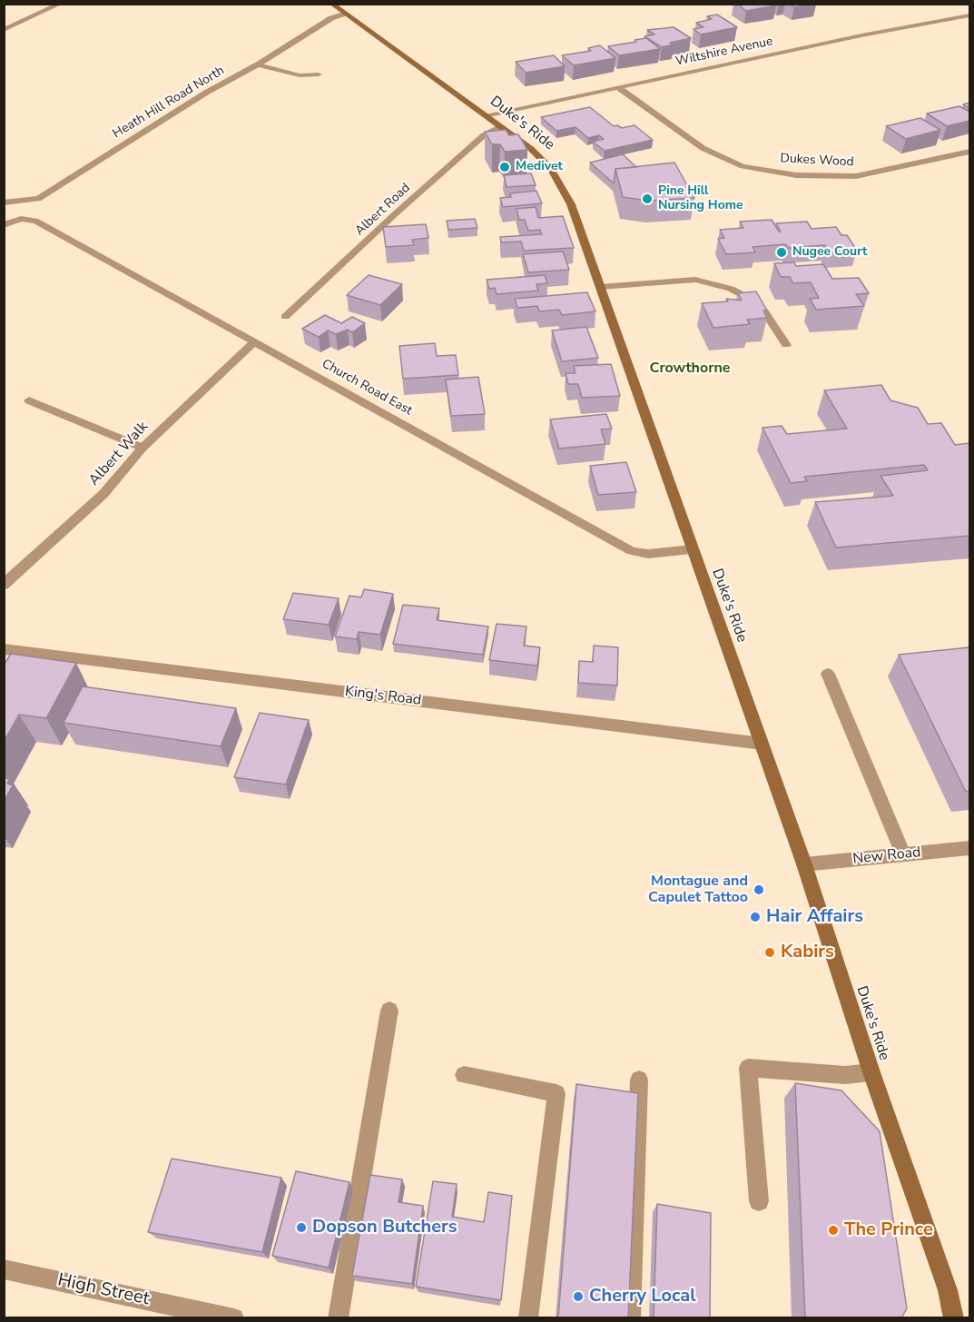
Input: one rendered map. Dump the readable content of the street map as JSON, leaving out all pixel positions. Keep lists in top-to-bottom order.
{
  "streets": {
    "main road": ["Duke's Ride"],
    "street": [
      "Wiltshire Avenue",
      "Heath Hill Road North",
      "Dukes Wood",
      "Albert Road",
      "Church Road East",
      "Albert Walk",
      "King's Road",
      "New Road",
      "High Street"
    ]
  },
  "crossings": [
    ["Wiltshire Avenue", "Duke's Ride"],
    ["Wiltshire Avenue", "Dukes Wood"],
    ["Heath Hill Road North", "Duke's Ride"],
    ["Duke's Ride", "Albert Road"],
    ["Duke's Ride", "Church Road East"],
    ["Duke's Ride", "King's Road"],
    ["Duke's Ride", "New Road"],
    ["Church Road East", "Albert Walk"]
  ],
  "districts": ["Crowthorne"],
  "places": [
    "Medivet",
    "Pine Hill Nursing Home",
    "Nugee Court",
    "Montague and Capulet Tattoo",
    "Hair Affairs",
    "Kabirs",
    "Dopson Butchers",
    "The Prince",
    "Cherry Local"
  ]
}
